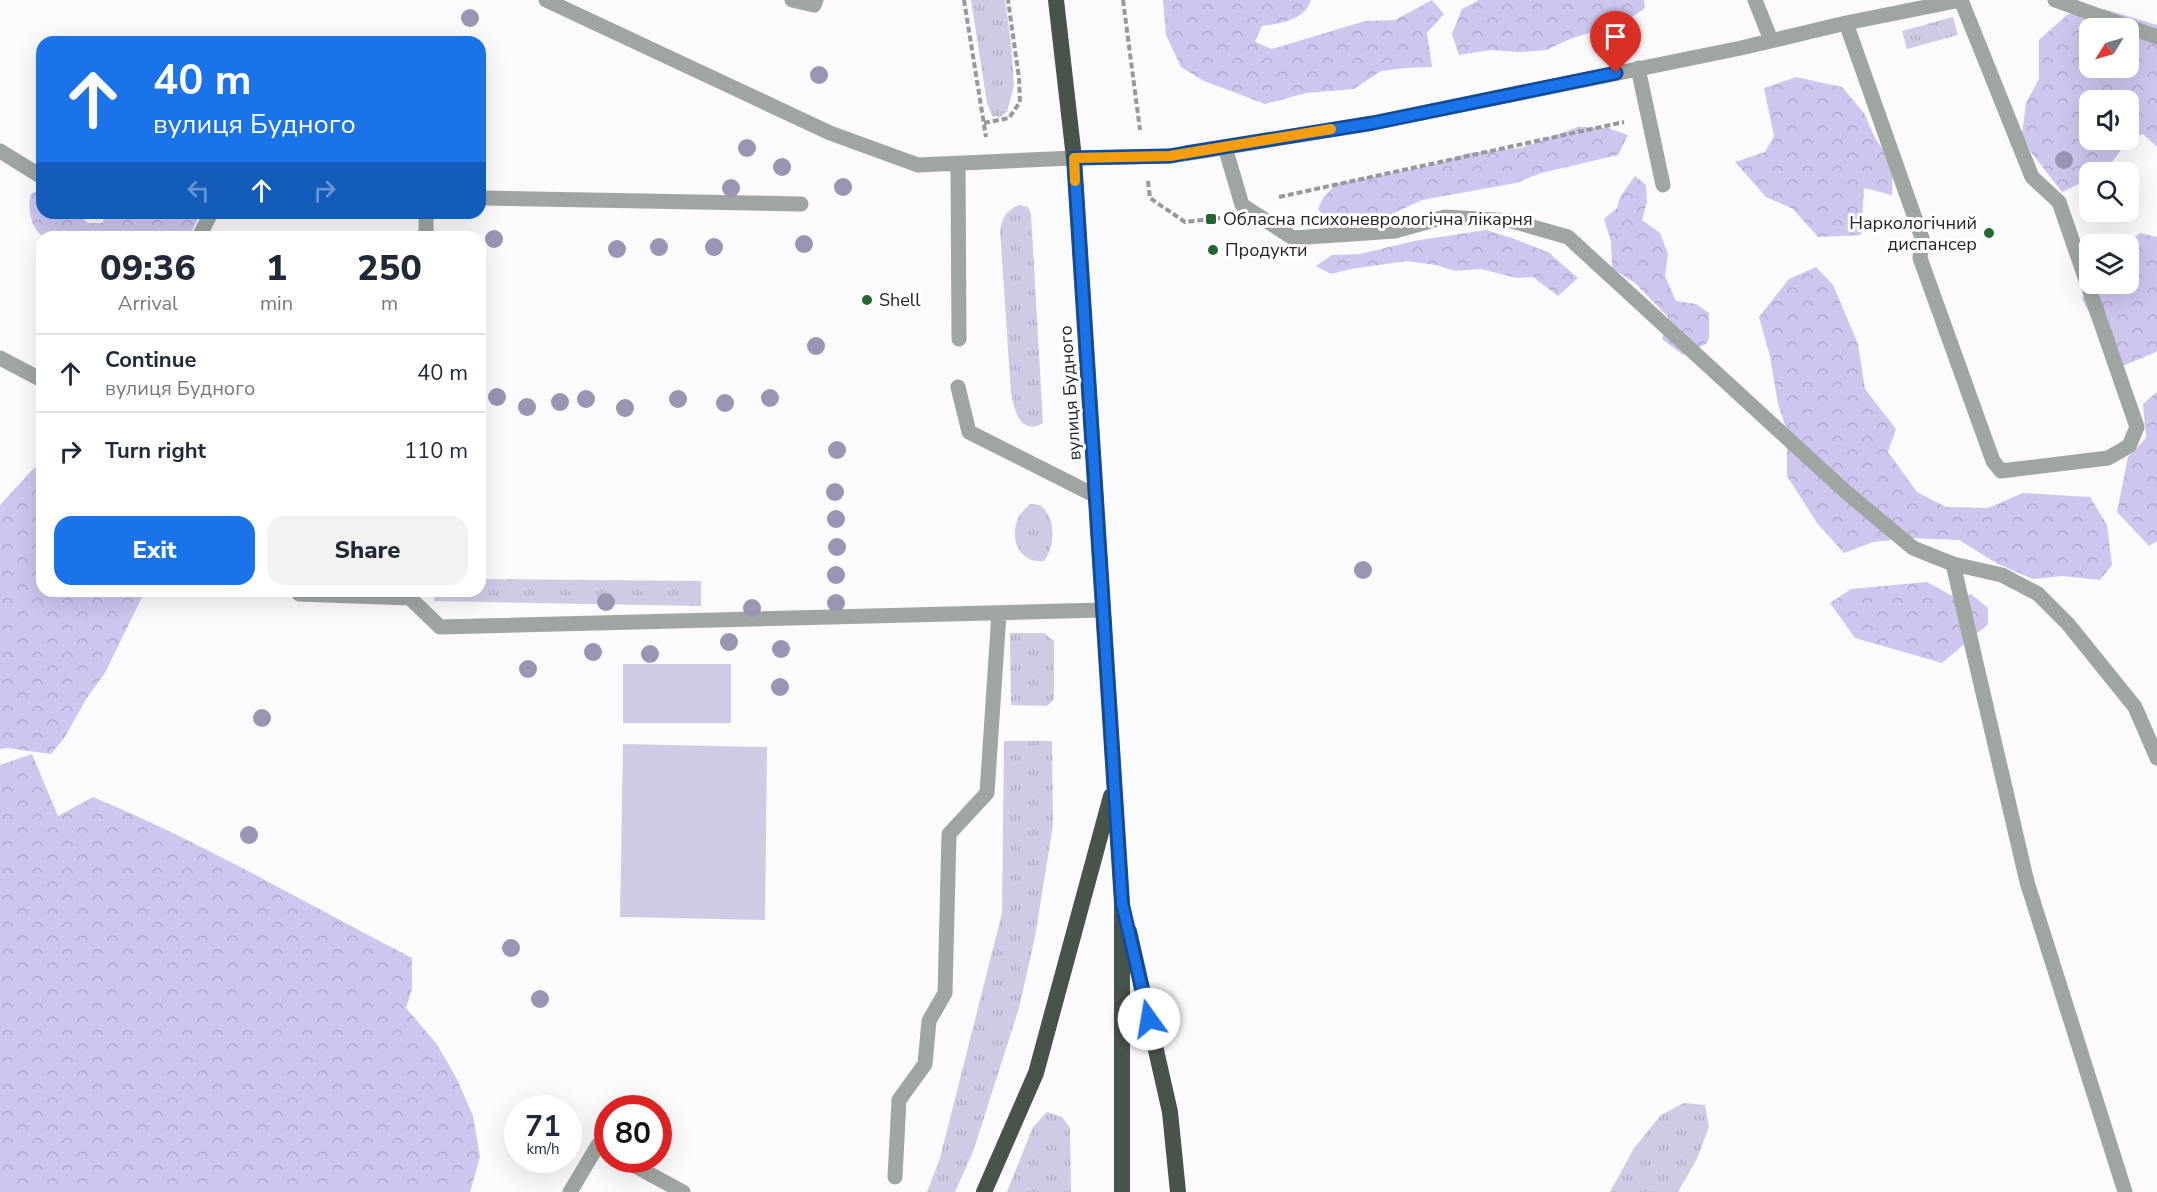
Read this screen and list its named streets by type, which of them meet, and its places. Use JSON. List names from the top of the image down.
{
  "streets": {
    "highway": ["вулиця Будного"]
  },
  "places": {
    "transit": ["Обласна психоневрологічна лікарня"],
    "other": ["Наркологічний диспансер", "Продукти", "Shell"]
  },
  "north": "bottom left",
  "page": {
    "turn": ["40 m", "вулиця Будного"],
    "eta": [
      "09:36",
      "Arrival",
      "1",
      "min",
      "250",
      "m"
    ],
    "list": [
      {
        "name": "Continue",
        "note": "вулиця Будного",
        "value": "40 m"
      },
      {
        "name": "Turn right",
        "value": "110 m"
      }
    ],
    "buttons": ["Exit", "Share"],
    "speed": "71 km/h",
    "limit": "80"
  }
}
